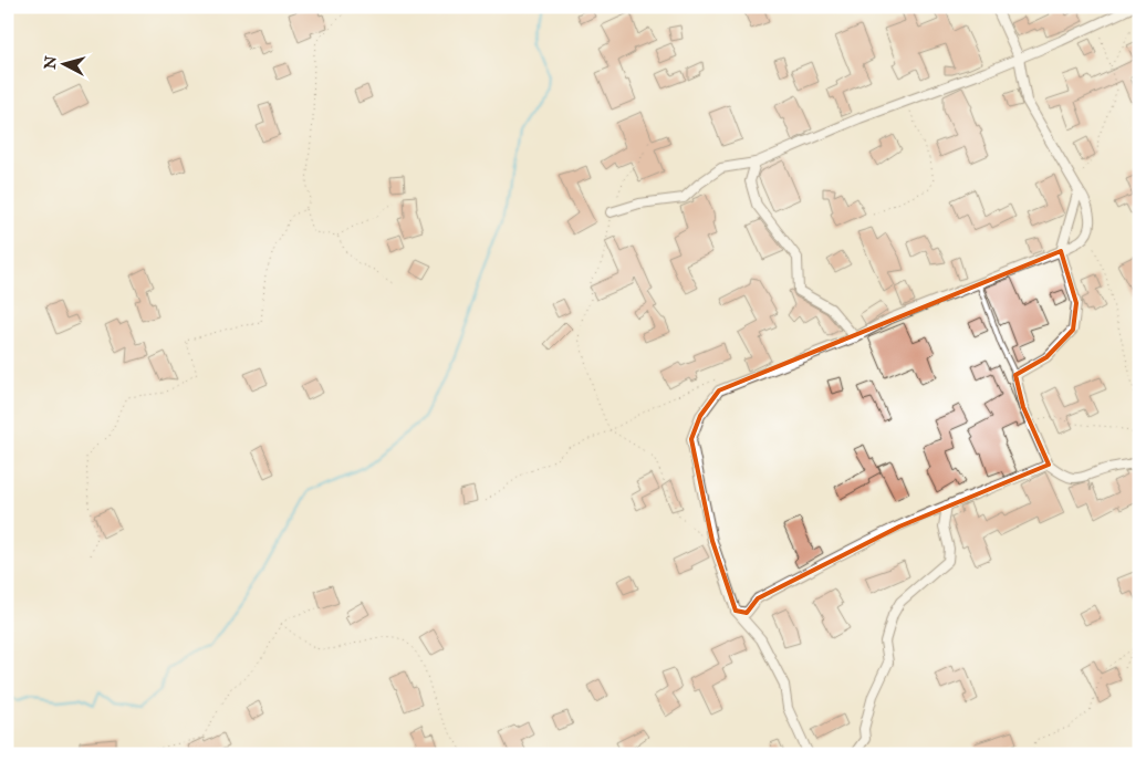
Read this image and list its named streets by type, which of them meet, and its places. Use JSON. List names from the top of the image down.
{
  "north": "left"
}
